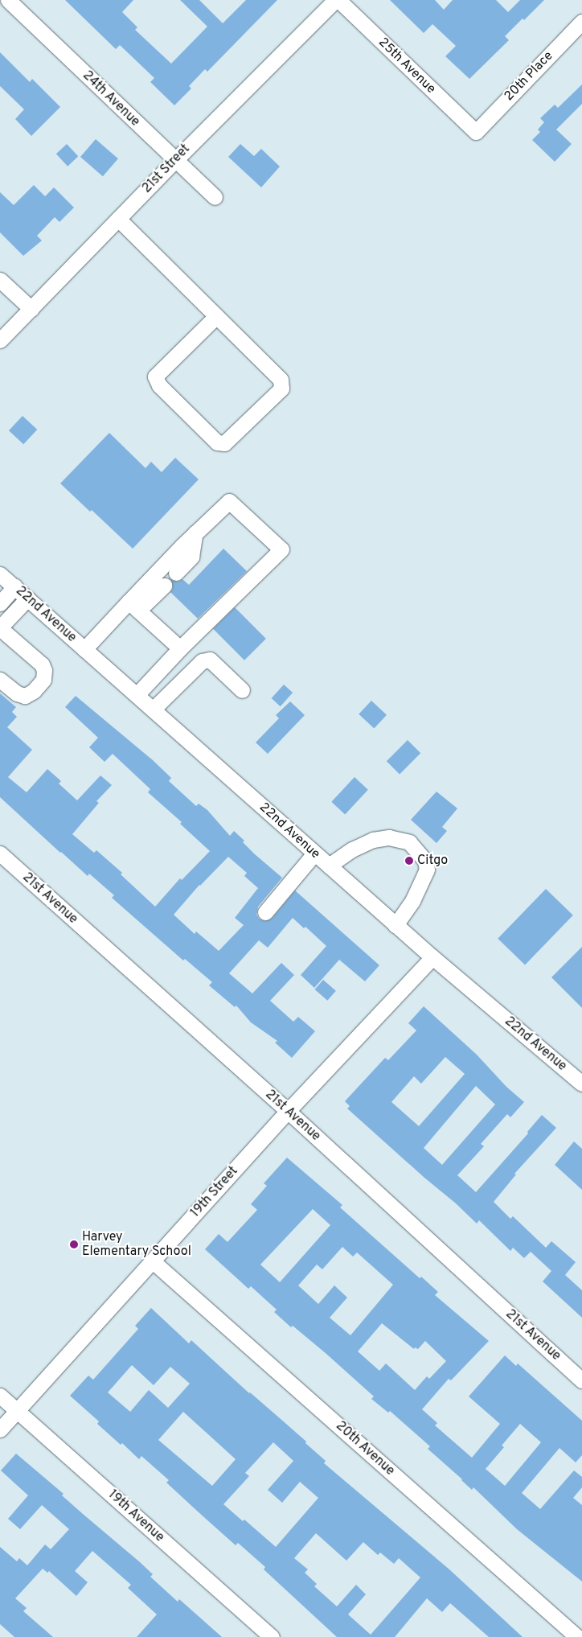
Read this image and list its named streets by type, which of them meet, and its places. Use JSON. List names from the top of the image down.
{
  "streets": {
    "street": [
      "25th Avenue",
      "20th Place",
      "24th Avenue",
      "21st Street",
      "22nd Avenue",
      "21st Avenue",
      "19th Street",
      "20th Avenue",
      "19th Avenue"
    ]
  },
  "crossings": [
    ["25th Avenue", "20th Place"],
    ["25th Avenue", "21st Street"],
    ["24th Avenue", "21st Street"],
    ["22nd Avenue", "19th Street"],
    ["21st Avenue", "19th Street"],
    ["19th Street", "20th Avenue"],
    ["19th Street", "19th Avenue"]
  ],
  "places": ["Citgo", "Harvey Elementary School"]
}
